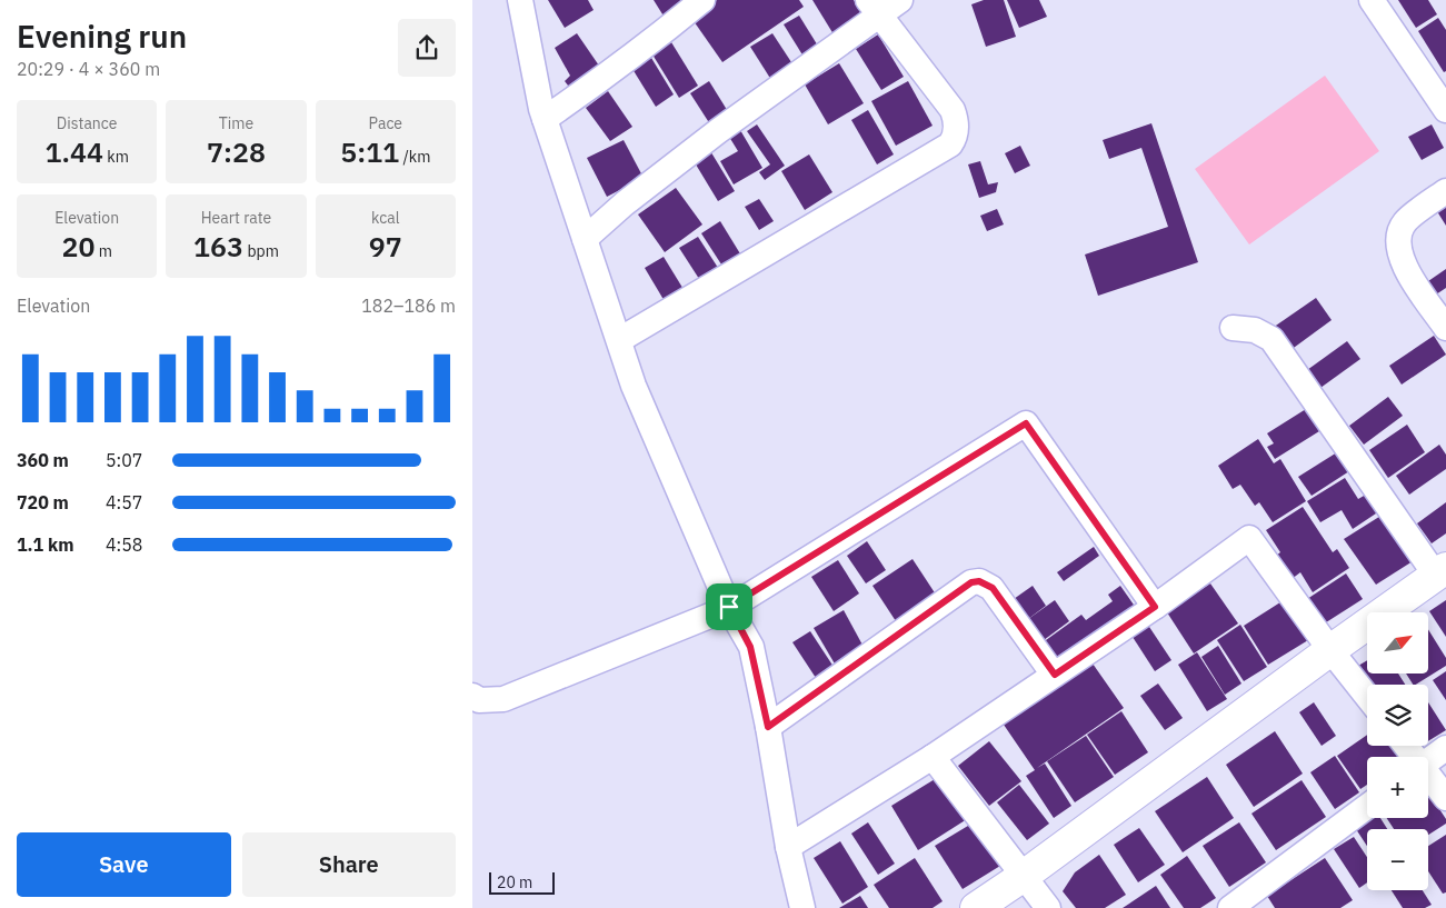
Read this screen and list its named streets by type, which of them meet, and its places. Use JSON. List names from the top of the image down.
{
  "scale_bar": "20 m",
  "north": "top right",
  "page": {
    "heading": ["Evening run", "20:29 · 4 × 360 m"],
    "stats": [
      ["Distance", "1.44 km"],
      ["Time", "7:28"],
      ["Pace", "5:11 /km"],
      ["Elevation", "20 m"],
      ["Heart rate", "163 bpm"],
      ["kcal", "97"]
    ],
    "chart": ["Elevation", "182–186 m"],
    "list": [
      {
        "name": "360 m",
        "note": "5:07"
      },
      {
        "name": "720 m",
        "note": "4:57"
      },
      {
        "name": "1.1 km",
        "note": "4:58"
      }
    ],
    "map_buttons": ["+", "−"],
    "buttons": ["Save", "Share"],
    "scale": "20 m"
  }
}
